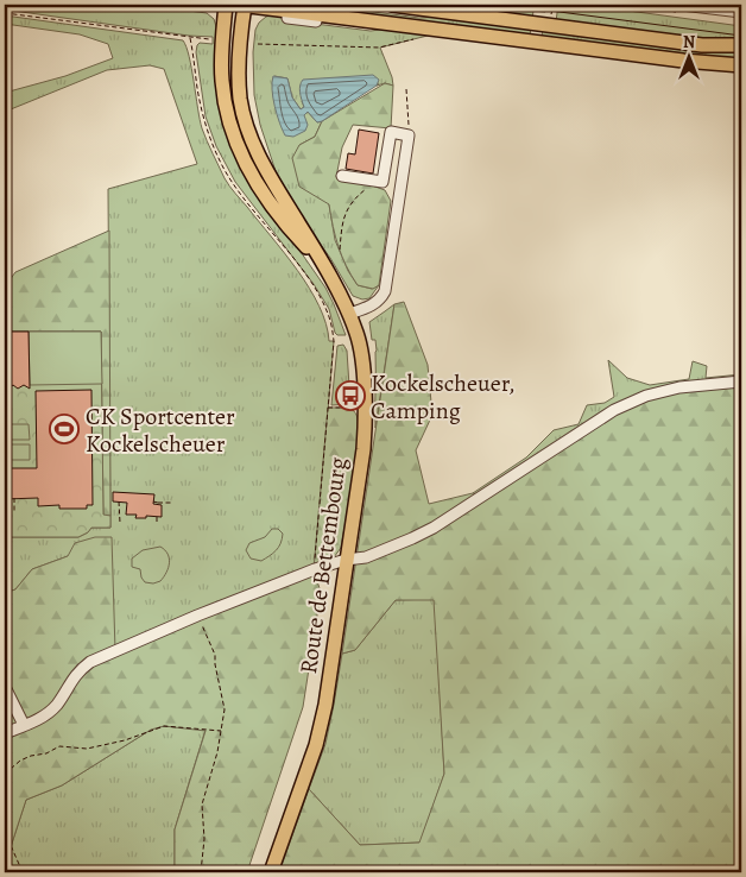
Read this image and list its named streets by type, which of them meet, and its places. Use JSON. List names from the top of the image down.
{
  "streets": {
    "main road": ["Route de Bettembourg"]
  },
  "places": {
    "bus stop": ["Kockelscheuer, Camping"],
    "sports": ["CK Sportcenter Kockelscheuer"]
  },
  "north": "top"
}
